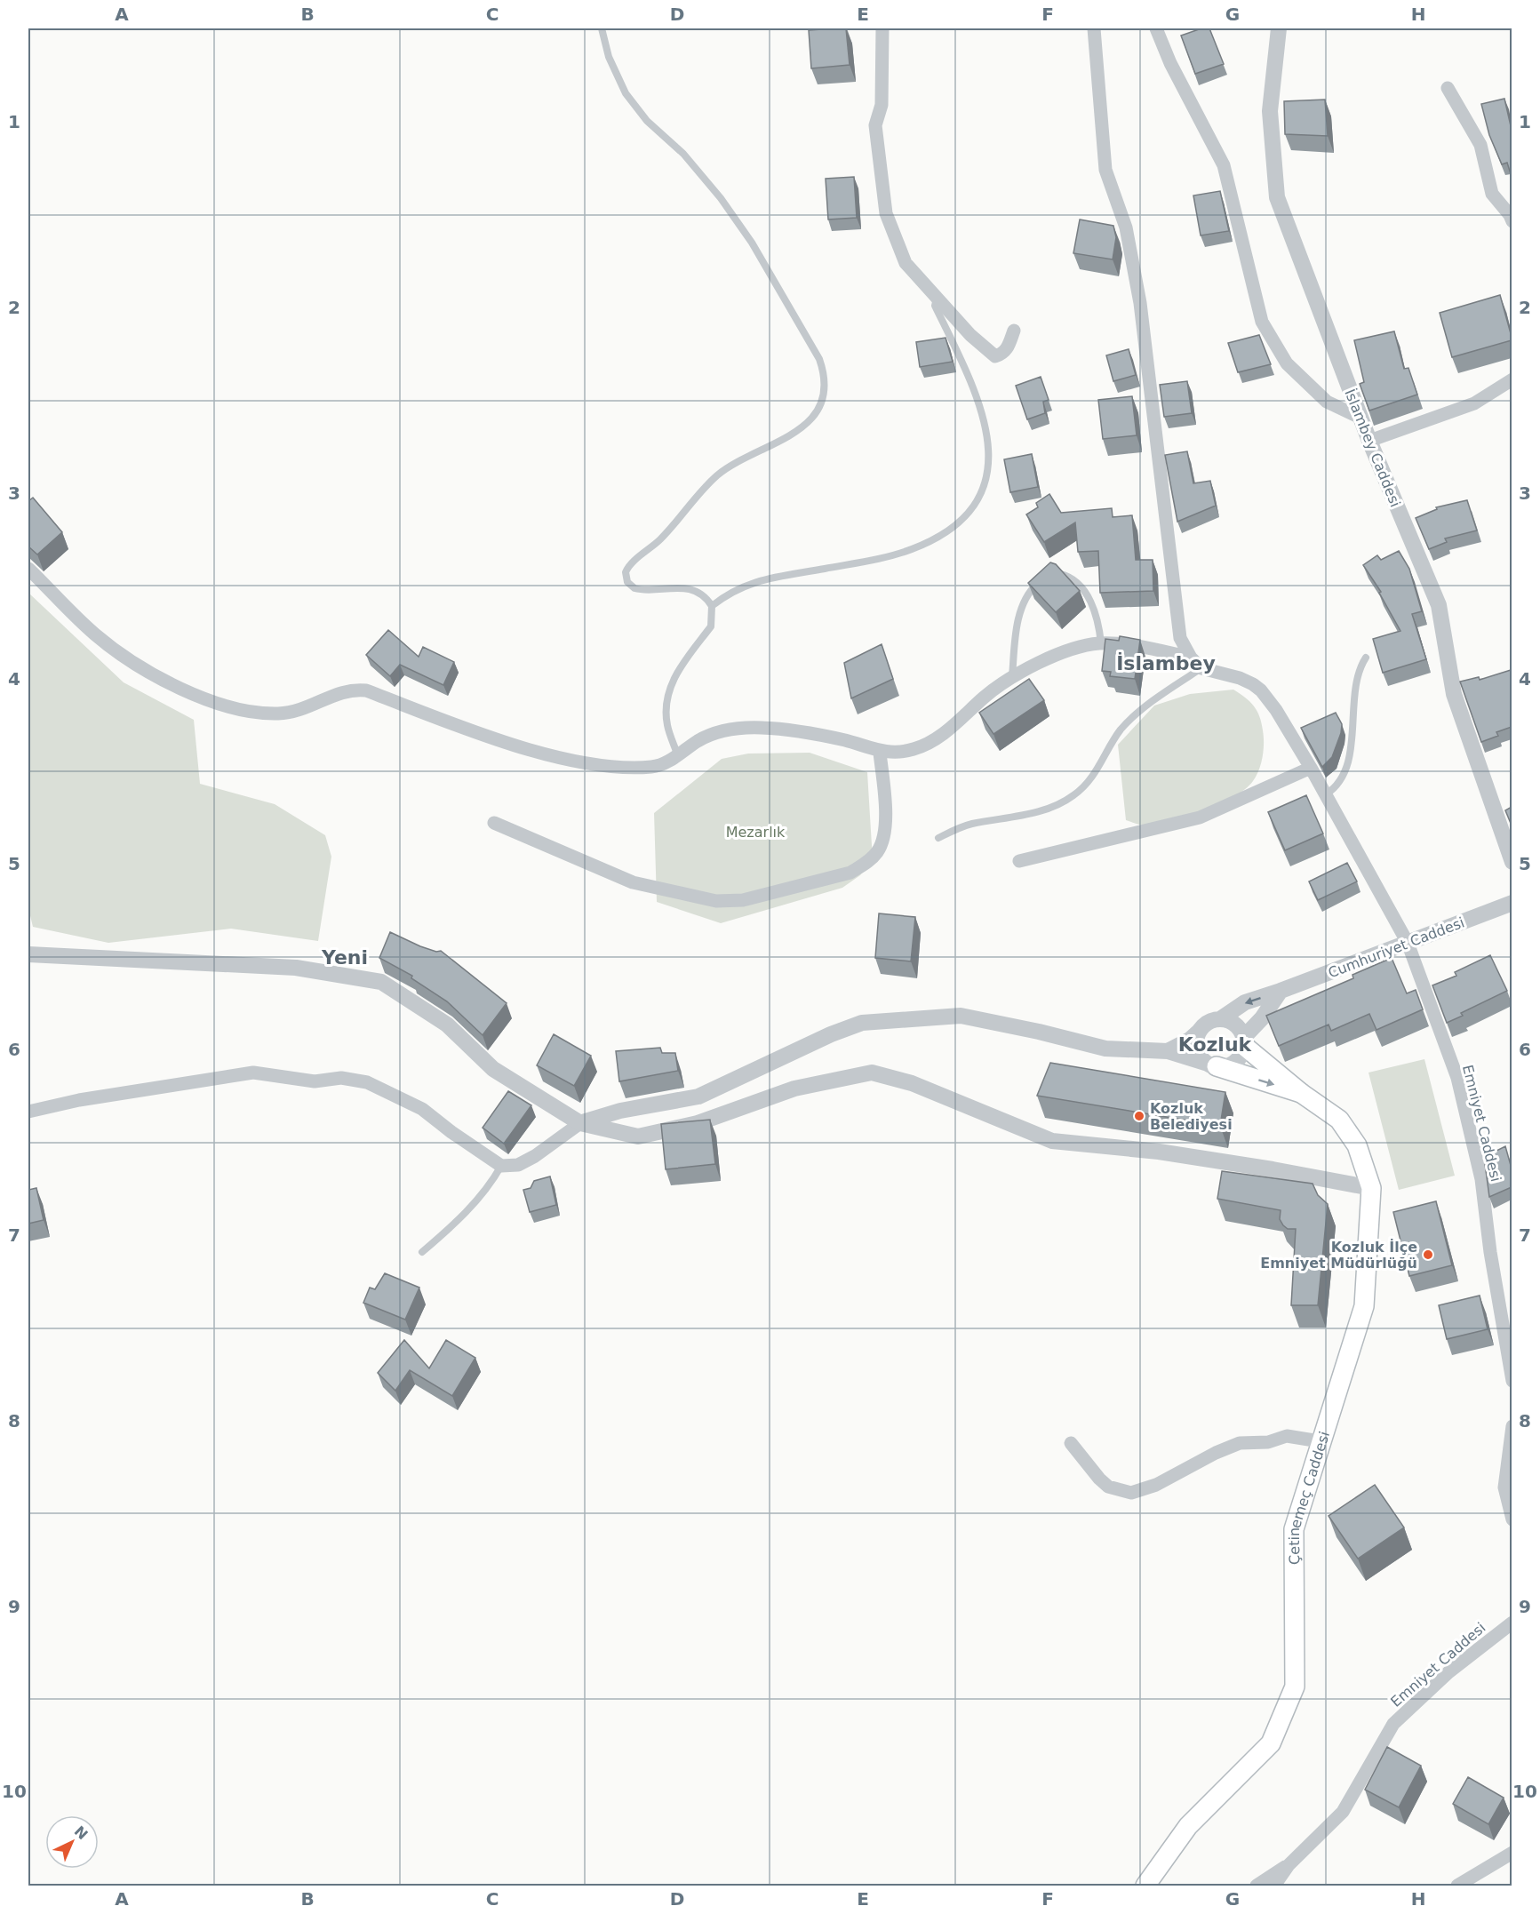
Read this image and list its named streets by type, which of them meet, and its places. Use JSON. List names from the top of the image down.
{
  "streets": {
    "main road": ["Çetinemeç Caddesi"],
    "street": ["İslambey Caddesi", "Cumhuriyet Caddesi", "Emniyet Caddesi"]
  },
  "crossings": [
    ["Cumhuriyet Caddesi", "Emniyet Caddesi"],
    ["Cumhuriyet Caddesi", "Çetinemeç Caddesi"]
  ],
  "districts": ["İslambey", "Yeni", "Kozluk"],
  "parks": ["Mezarlık"],
  "places": ["Kozluk Belediyesi", "Kozluk İlçe Emniyet Müdürlüğü"],
  "north": "top right",
  "grid": {
    "columns": [
      "A",
      "B",
      "C",
      "D",
      "E",
      "F",
      "G",
      "H"
    ],
    "rows": [
      "1",
      "2",
      "3",
      "4",
      "5",
      "6",
      "7",
      "8",
      "9",
      "10"
    ]
  }
}
